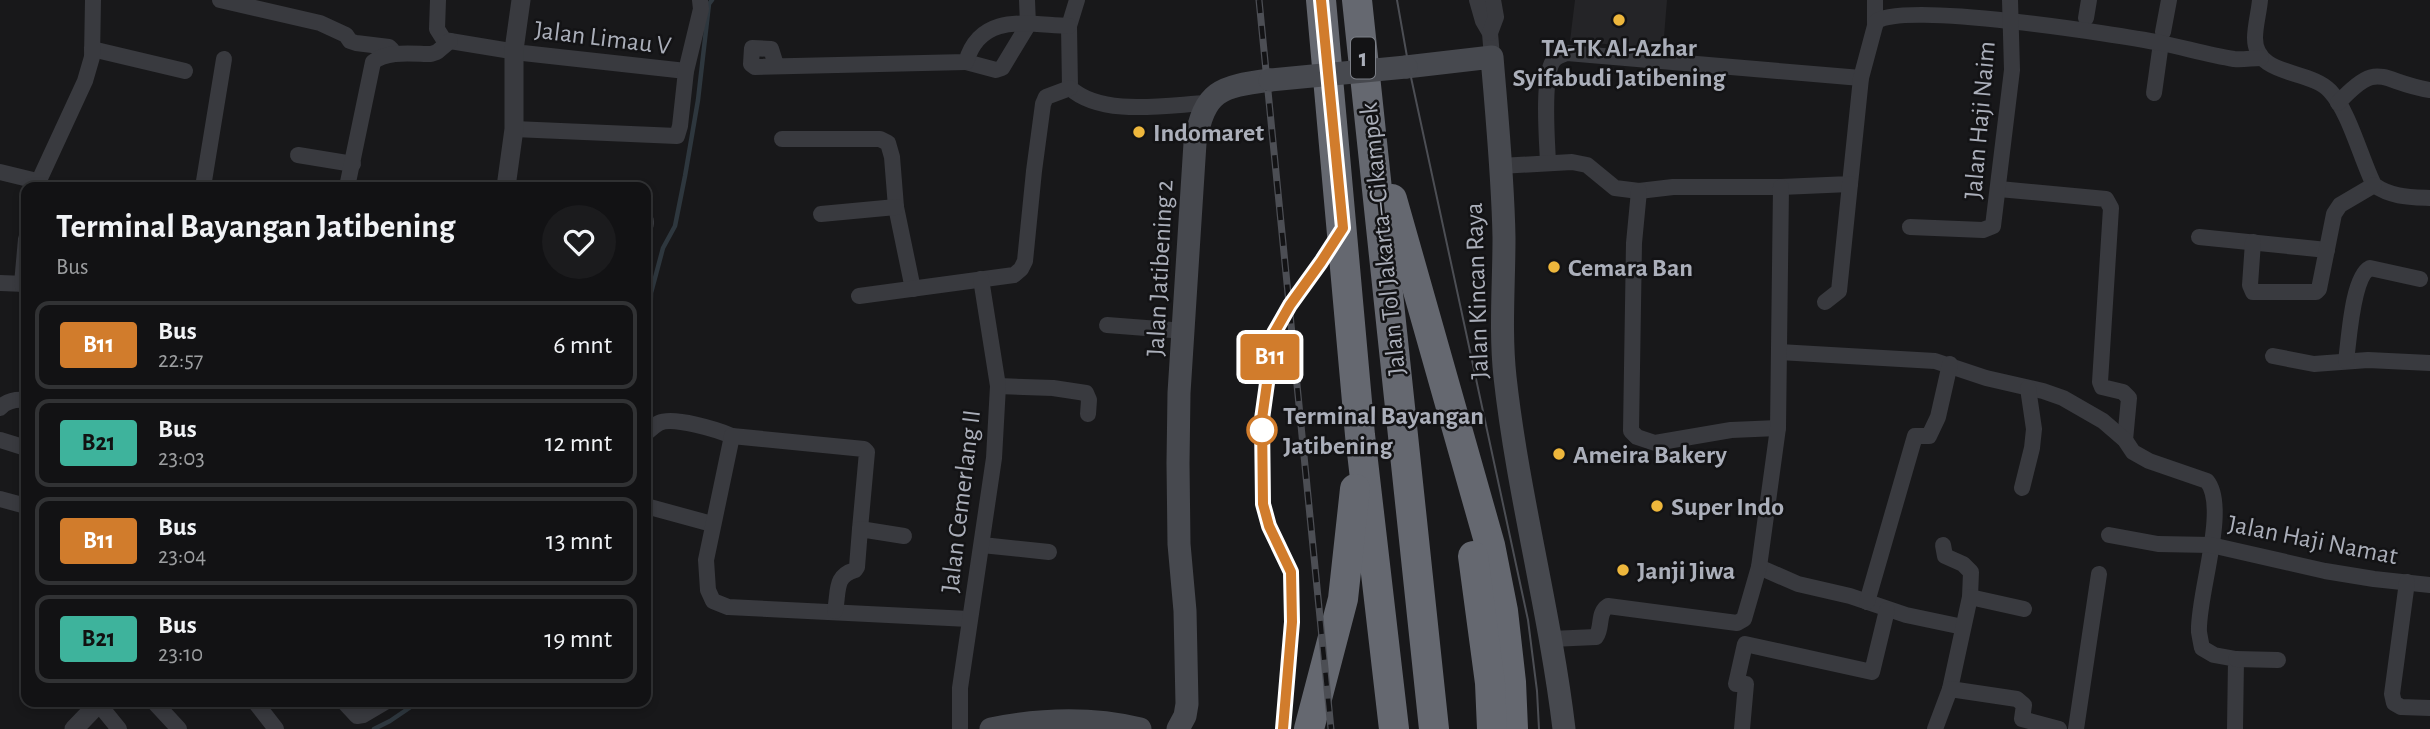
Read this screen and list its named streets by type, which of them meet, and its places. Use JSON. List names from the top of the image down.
{
  "streets": {
    "highway": ["1", "Jalan Tol Jakarta–Cikampek"],
    "main road": ["Jalan Jatibening 2", "Jalan Kincan Raya"],
    "street": [
      "Jalan Limau V",
      "Jalan Haji Naim",
      "Jalan Cemerlang II",
      "Jalan Haji Namat"
    ]
  },
  "places": [
    "TA-TK Al-Azhar Syifabudi Jatibening",
    "Indomaret",
    "Cemara Ban",
    "Terminal Bayangan Jatibening",
    "Ameira Bakery",
    "Super Indo",
    "Janji Jiwa"
  ],
  "lines": ["bus line B11"],
  "page": {
    "on_map": "B11",
    "heading": ["Terminal Bayangan Jatibening", "Bus"],
    "list": [
      {
        "mark": "B11",
        "name": "Bus",
        "note": "22:57",
        "value": "6 mnt"
      },
      {
        "mark": "B21",
        "name": "Bus",
        "note": "23:03",
        "value": "12 mnt"
      },
      {
        "mark": "B11",
        "name": "Bus",
        "note": "23:04",
        "value": "13 mnt"
      },
      {
        "mark": "B21",
        "name": "Bus",
        "note": "23:10",
        "value": "19 mnt"
      }
    ]
  }
}
